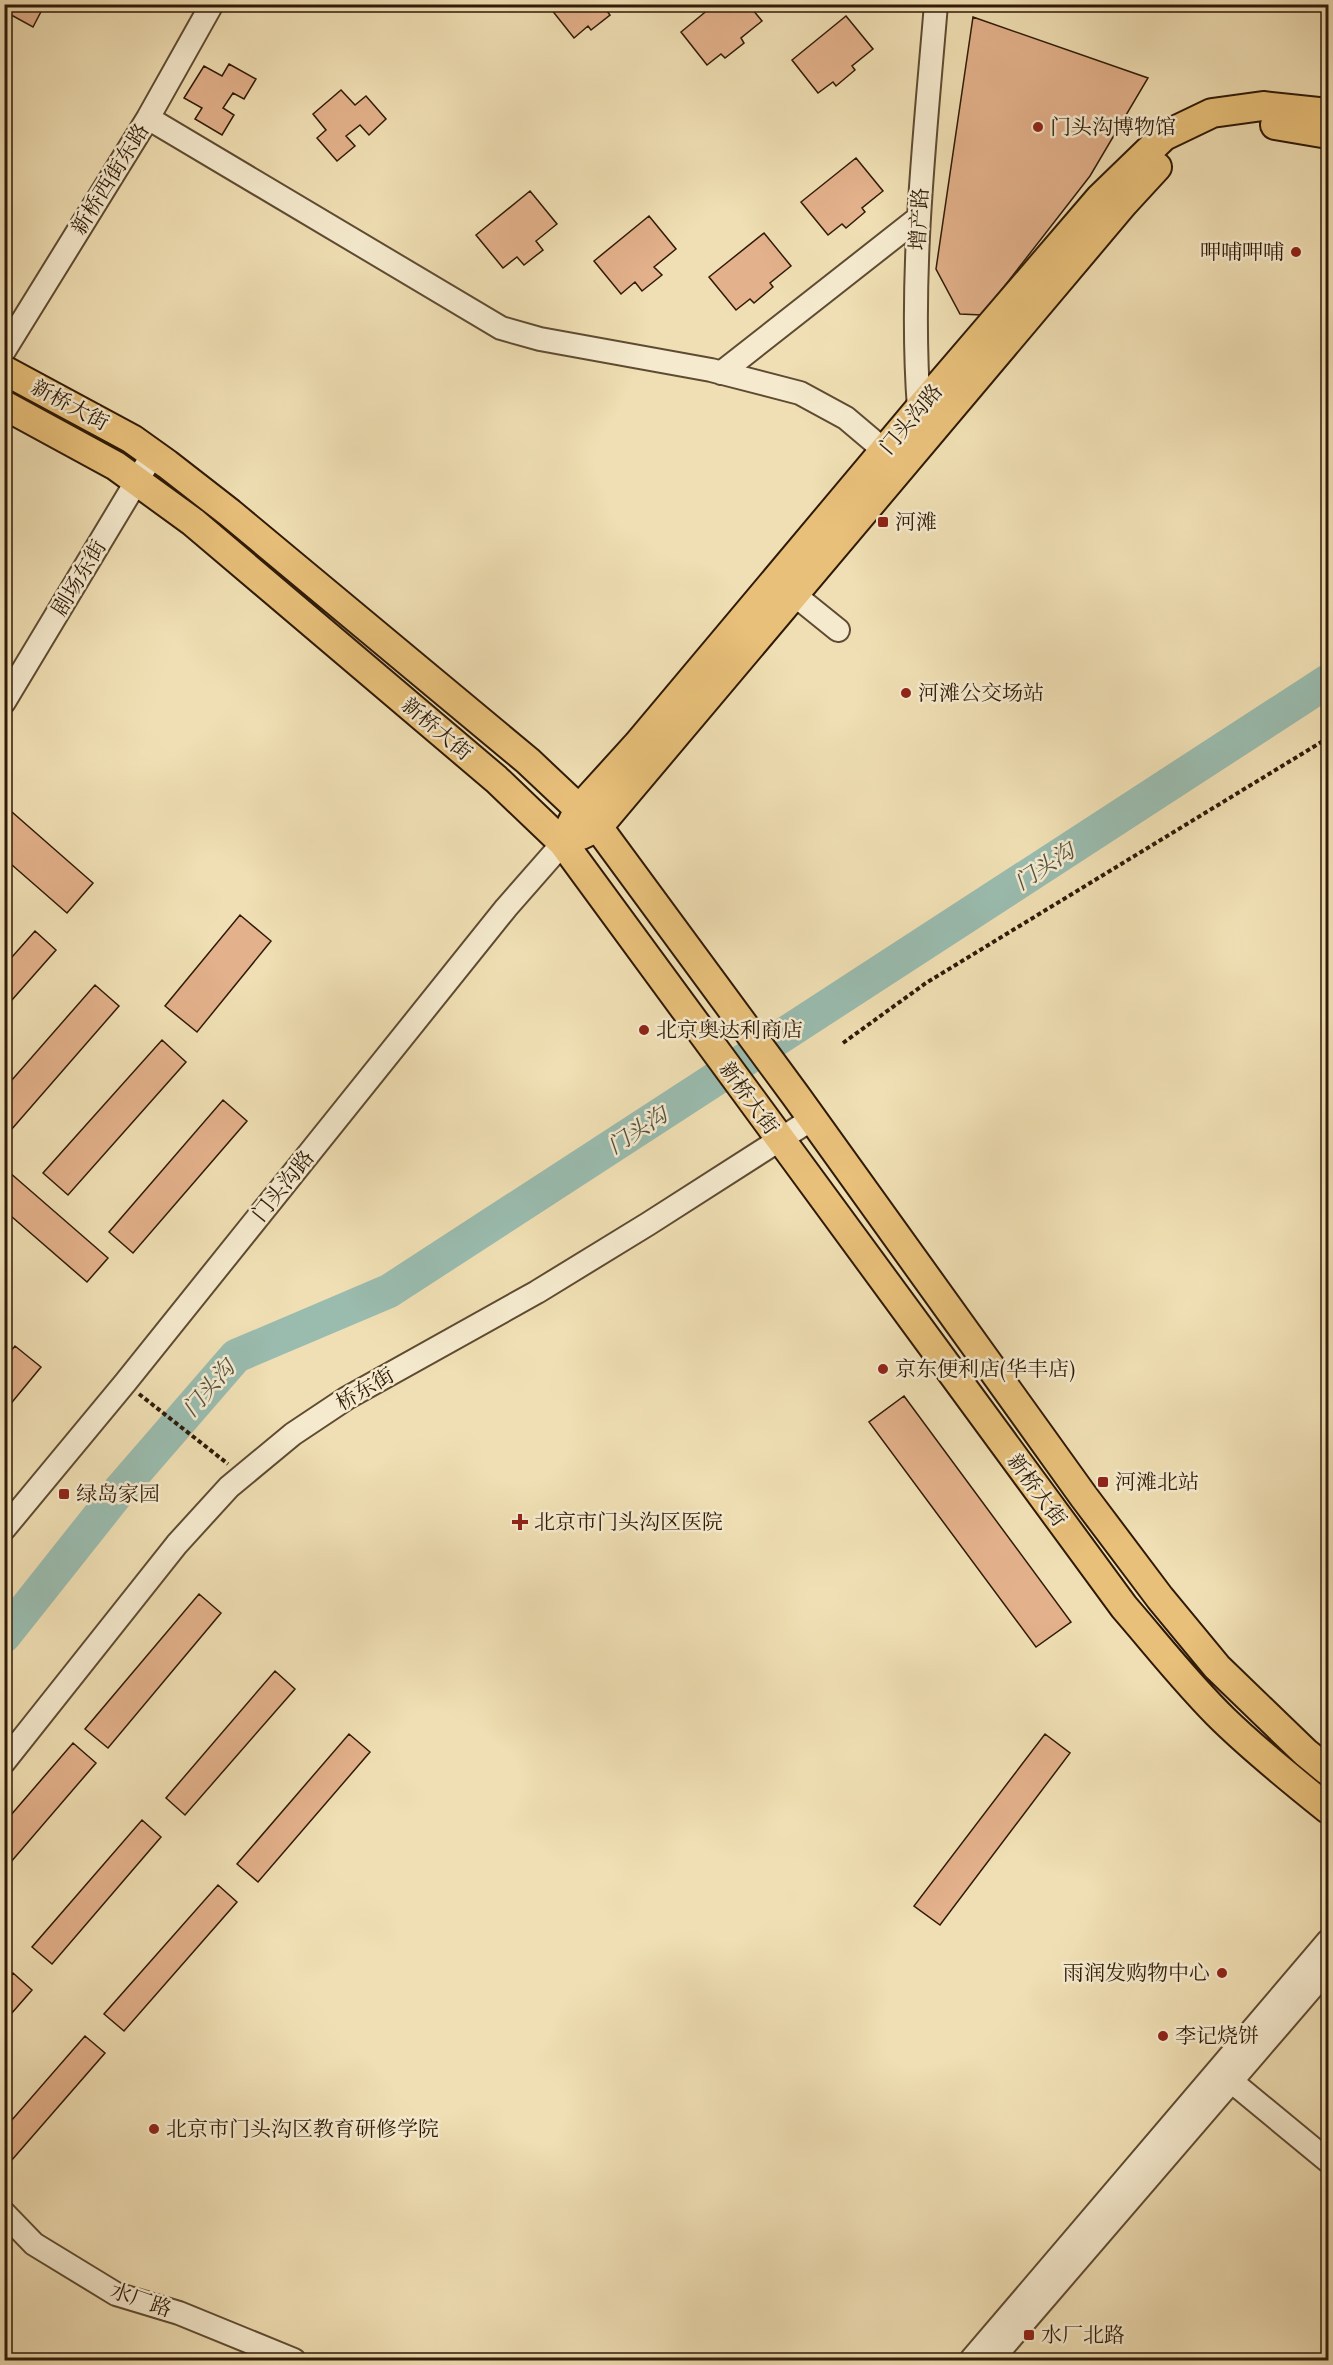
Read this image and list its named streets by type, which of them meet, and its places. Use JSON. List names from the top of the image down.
{
  "streets": {
    "main road": ["新桥大街", "门头沟路"],
    "street": [
      "新桥西街东路",
      "增产路",
      "剧场东街",
      "桥东街",
      "水厂路"
    ]
  },
  "crossings": [
    ["增产路", "门头沟路"],
    ["新桥大街", "门头沟路"],
    ["新桥大街", "剧场东街"],
    ["新桥大街", "桥东街"]
  ],
  "water": ["门头沟"],
  "places": {
    "other": [
      "门头沟博物馆",
      "呷哺呷哺",
      "河滩公交场站",
      "北京奥达利商店",
      "京东便利店(华丰店)",
      "雨润发购物中心",
      "李记烧饼",
      "北京市门头沟区教育研修学院"
    ],
    "transit": [
      "河滩",
      "河滩北站",
      "绿岛家园",
      "水厂北路"
    ],
    "health": ["北京市门头沟区医院"]
  }
}
